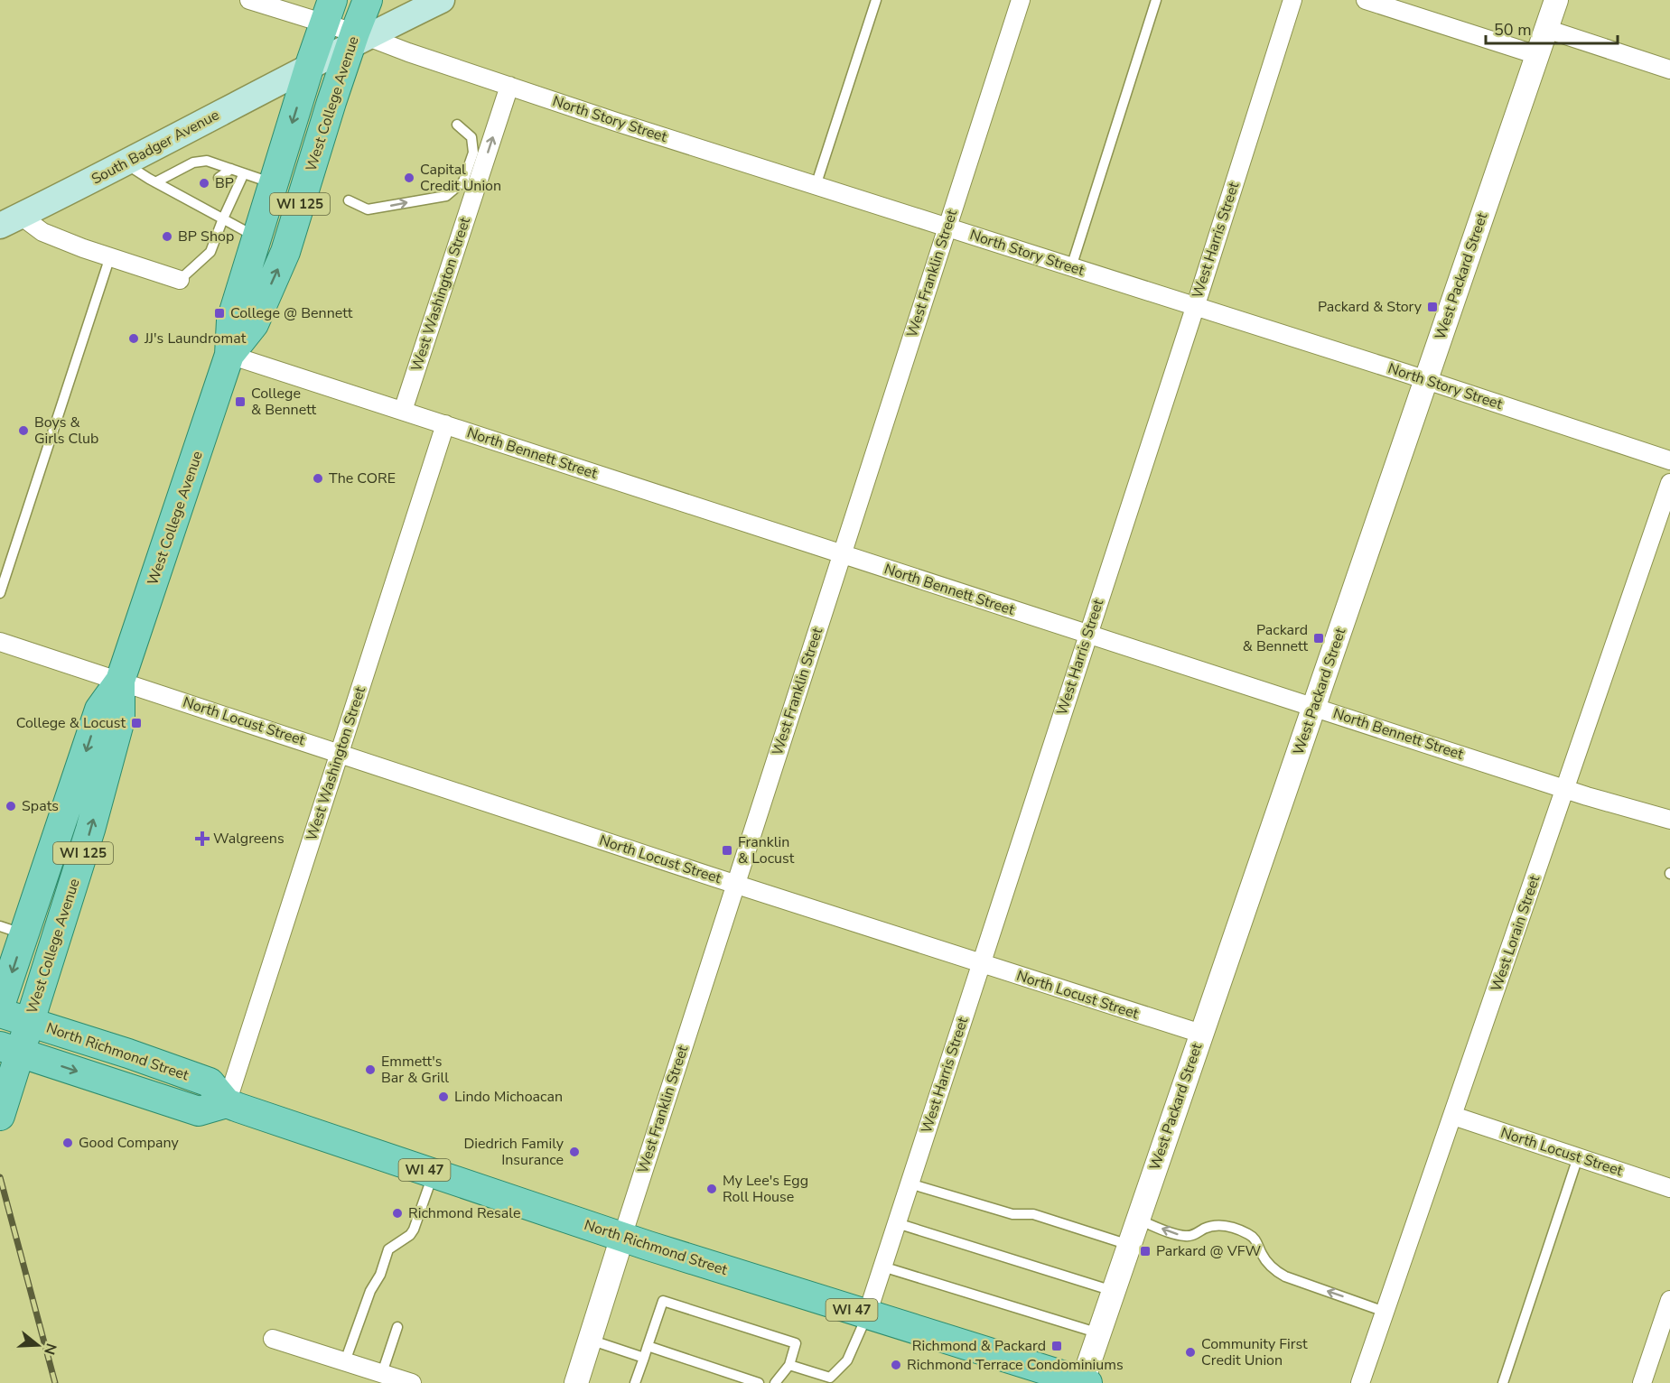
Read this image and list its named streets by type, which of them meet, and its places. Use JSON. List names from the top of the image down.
{
  "streets": {
    "main road": [
      "West College Avenue",
      "South Badger Avenue",
      "WI 125",
      "North Richmond Street",
      "WI 47"
    ],
    "street": [
      "North Story Street",
      "West Harris Street",
      "West Franklin Street",
      "West Packard Street",
      "West Washington Street",
      "North Bennett Street",
      "North Locust Street",
      "West Lorain Street"
    ]
  },
  "crossings": [
    ["West College Avenue", "North Story Street"],
    ["West College Avenue", "South Badger Avenue"],
    ["West College Avenue", "North Bennett Street"],
    ["West College Avenue", "North Locust Street"],
    ["West College Avenue", "North Richmond Street"],
    ["North Story Street", "South Badger Avenue"],
    ["North Story Street", "West Harris Street"],
    ["North Story Street", "West Franklin Street"],
    ["North Story Street", "West Packard Street"],
    ["North Story Street", "West Washington Street"],
    ["West Harris Street", "North Bennett Street"],
    ["West Harris Street", "North Locust Street"],
    ["West Harris Street", "North Richmond Street"],
    ["West Franklin Street", "North Bennett Street"],
    ["West Franklin Street", "North Locust Street"],
    ["West Franklin Street", "North Richmond Street"],
    ["West Packard Street", "North Bennett Street"],
    ["West Packard Street", "North Locust Street"],
    ["West Packard Street", "North Richmond Street"],
    ["West Washington Street", "North Bennett Street"],
    ["West Washington Street", "North Locust Street"],
    ["West Washington Street", "North Richmond Street"],
    ["North Bennett Street", "West Lorain Street"],
    ["North Locust Street", "West Lorain Street"]
  ],
  "places": {
    "other": [
      "Capital Credit Union",
      "BP",
      "BP Shop",
      "JJ's Laundromat",
      "Boys & Girls Club",
      "The CORE",
      "Spats",
      "Emmett's Bar & Grill",
      "Lindo Michoacan",
      "Good Company",
      "Diedrich Family Insurance",
      "My Lee's Egg Roll House",
      "Richmond Resale",
      "Community First Credit Union",
      "Richmond Terrace Condominiums"
    ],
    "transit": [
      "Packard & Story",
      "College @ Bennett",
      "College & Bennett",
      "Packard & Bennett",
      "College & Locust",
      "Franklin & Locust",
      "Parkard @ VFW",
      "Richmond & Packard"
    ],
    "health": ["Walgreens"]
  },
  "scale_bar": "50 m",
  "north": "right"
}
